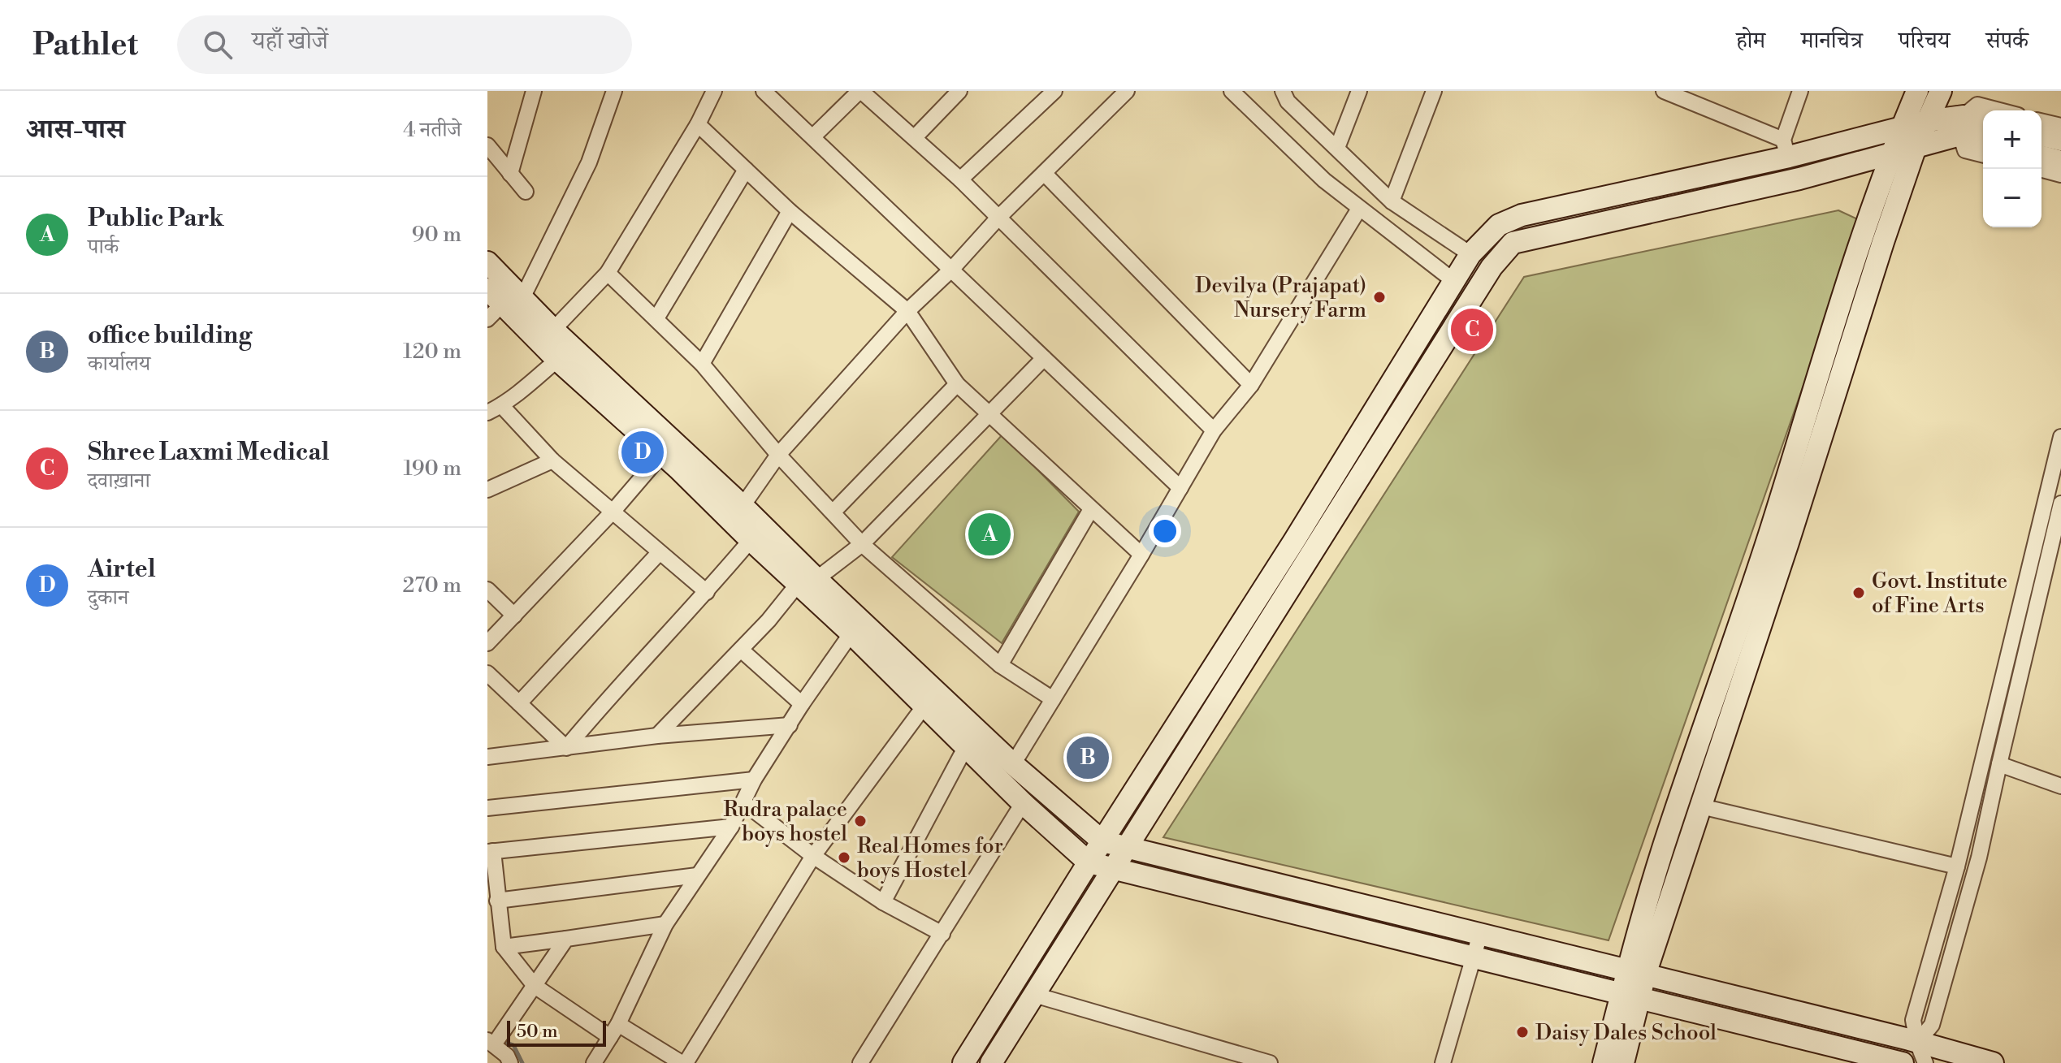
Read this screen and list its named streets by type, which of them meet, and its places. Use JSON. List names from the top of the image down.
{
  "places": [
    "Devilya (Prajapat) Nursery Farm",
    "Govt. Institute of Fine Arts",
    "Rudra palace boys hostel",
    "Real Homes for boys Hostel",
    "Daisy Dales School"
  ],
  "scale_bar": "50 m",
  "page": {
    "header": "Pathlet",
    "search": "यहाँ खोजें",
    "nav": [
      "होम",
      "मानचित्र",
      "परिचय",
      "संपर्क"
    ],
    "heading": ["आस-पास", "4 नतीजे"],
    "map_buttons": ["+", "−"],
    "list": [
      {
        "mark": "A",
        "name": "Public Park",
        "note": "पार्क",
        "value": "90 m"
      },
      {
        "mark": "B",
        "name": "office building",
        "note": "कार्यालय",
        "value": "120 m"
      },
      {
        "mark": "C",
        "name": "Shree Laxmi Medical",
        "note": "दवाख़ाना",
        "value": "190 m"
      },
      {
        "mark": "D",
        "name": "Airtel",
        "note": "दुकान",
        "value": "270 m"
      }
    ],
    "pins": [
      "C",
      "D",
      "A",
      "B"
    ],
    "scale": "50 m"
  }
}
